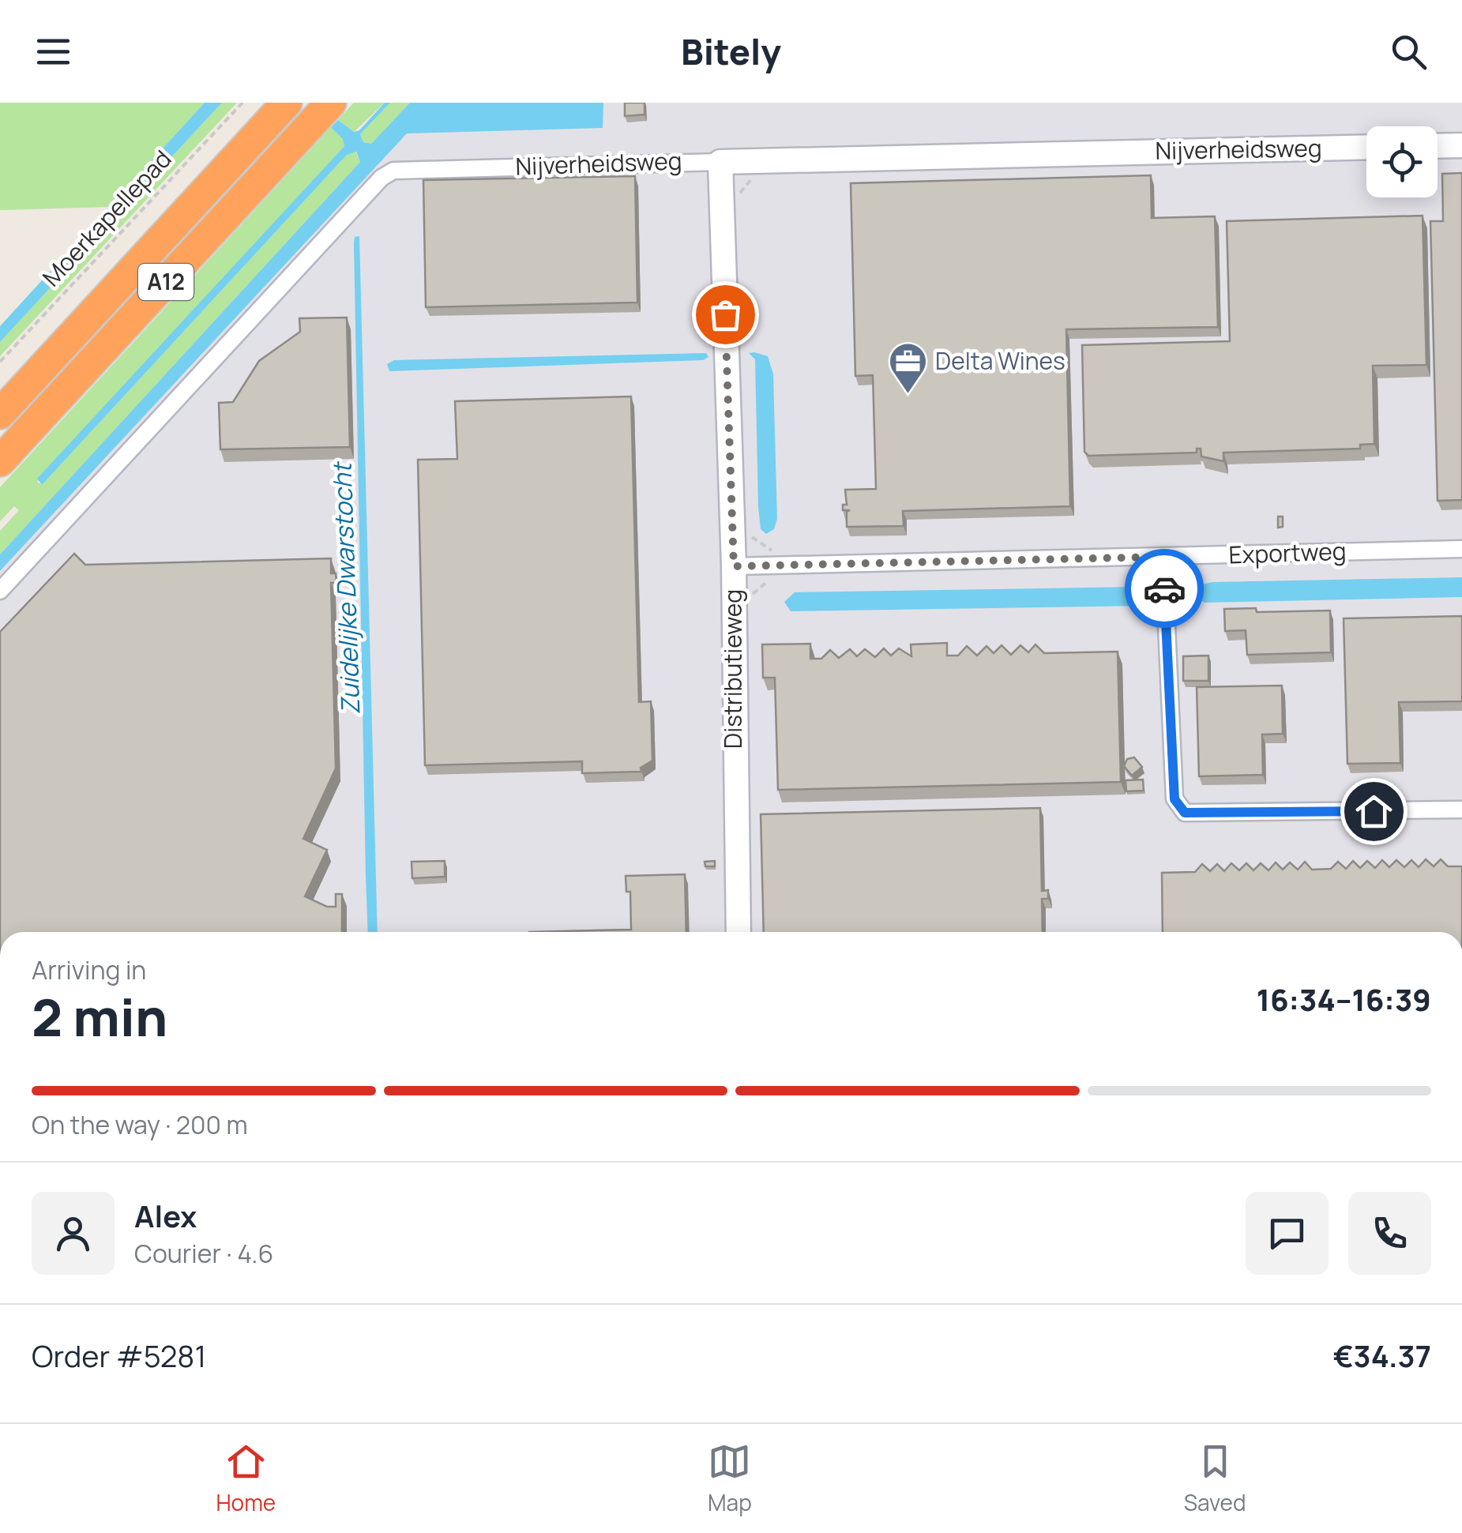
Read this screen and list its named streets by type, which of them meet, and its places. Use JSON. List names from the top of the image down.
{
  "streets": {
    "highway": ["A12"],
    "street": ["Nijverheidsweg", "Exportweg", "Distributieweg"],
    "path": ["Moerkapellepad"]
  },
  "crossings": [
    ["Nijverheidsweg", "Distributieweg"],
    ["Exportweg", "Distributieweg"]
  ],
  "water": ["Zuidelijke Dwarstocht"],
  "places": {
    "office": ["Delta Wines"]
  },
  "page": {
    "header": "Bitely",
    "heading": ["2 min", "Arriving in", "16:34–16:39"],
    "panel": [
      "Alex",
      "Courier · 4.6",
      "Order #5281",
      "€34.37"
    ],
    "bar": "On the way · 200 m",
    "tabs": ["Home", "Map", "Saved"]
  }
}
